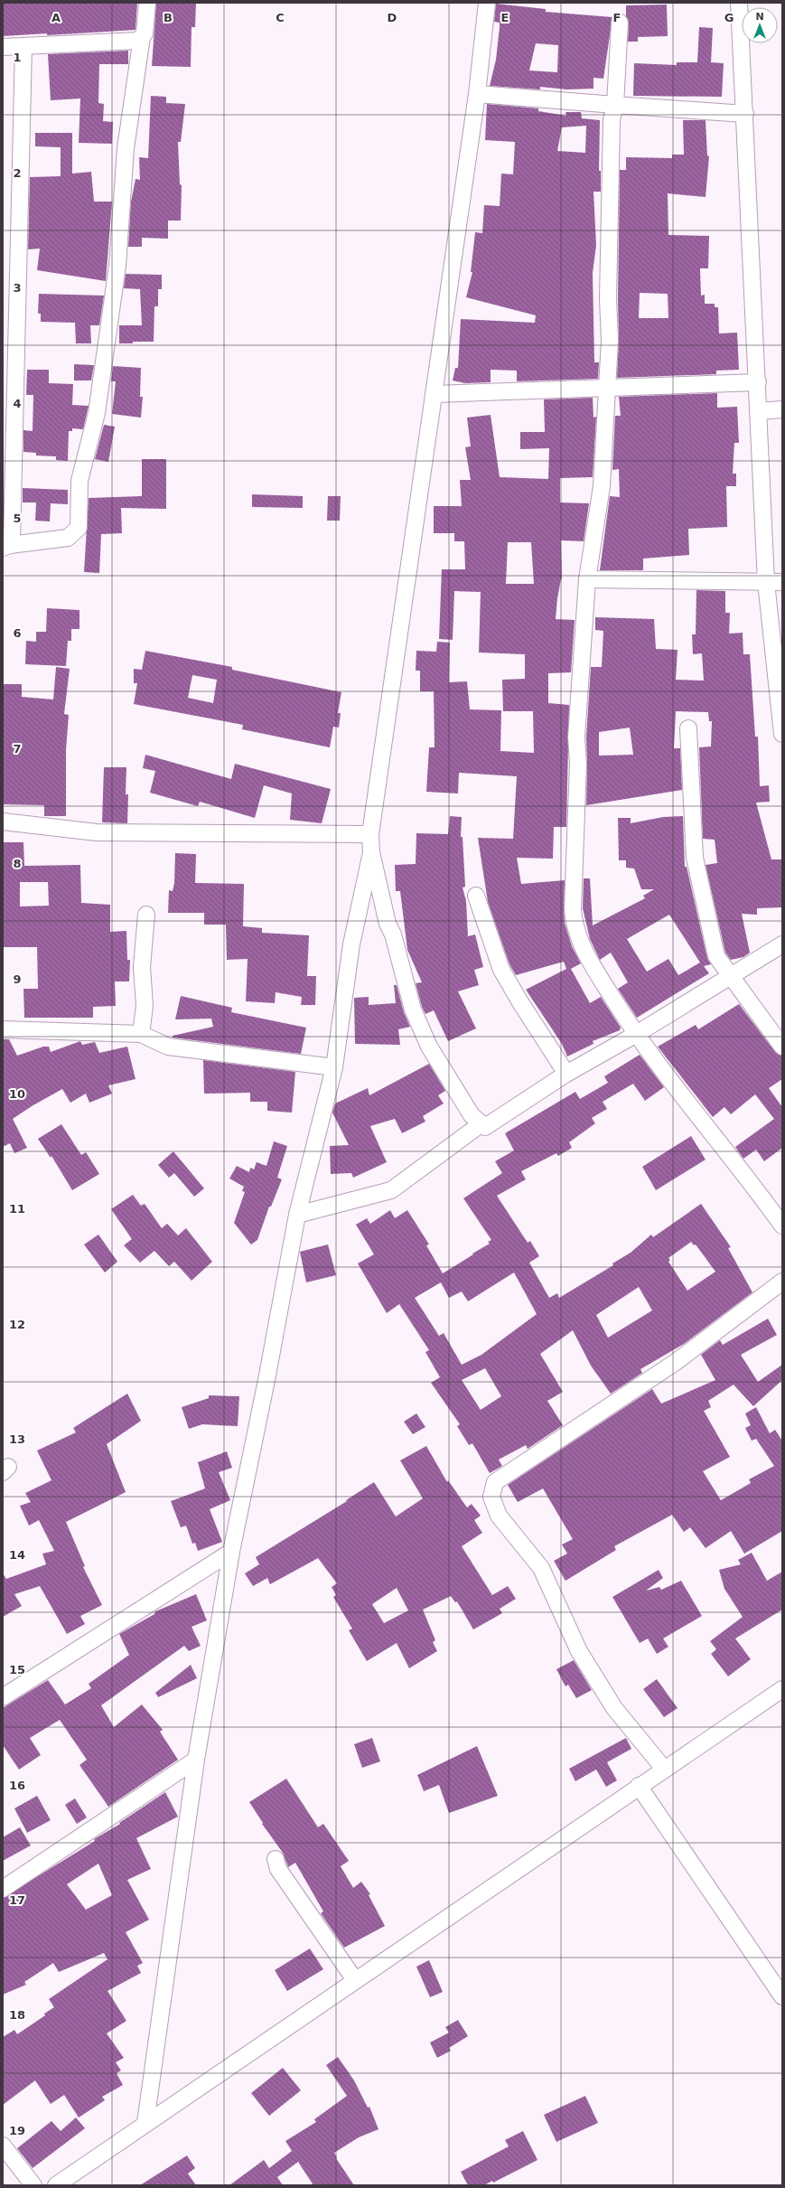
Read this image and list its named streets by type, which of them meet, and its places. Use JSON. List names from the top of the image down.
{
  "north": "top",
  "grid": {
    "columns": [
      "A",
      "B",
      "C",
      "D",
      "E",
      "F",
      "G"
    ],
    "rows": [
      "1",
      "2",
      "3",
      "4",
      "5",
      "6",
      "7",
      "8",
      "9",
      "10",
      "11",
      "12",
      "13",
      "14",
      "15",
      "16",
      "17",
      "18",
      "19"
    ]
  }
}
